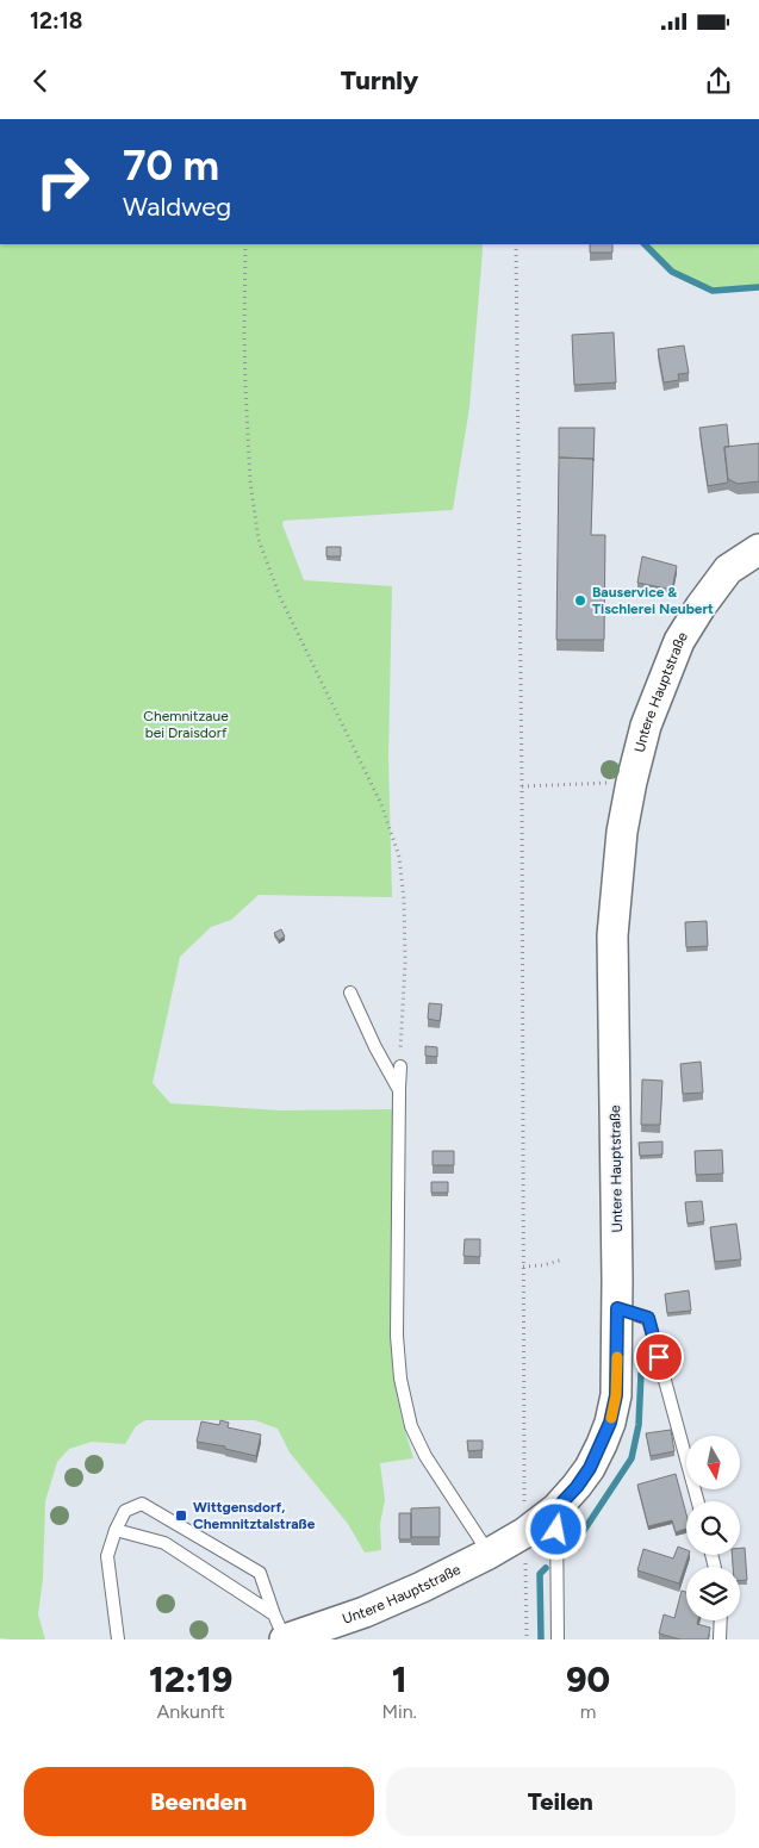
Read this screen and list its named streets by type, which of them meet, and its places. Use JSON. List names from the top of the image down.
{
  "streets": {
    "street": ["Untere Hauptstraße"]
  },
  "parks": ["Chemnitzaue bei Draisdorf"],
  "places": {
    "other": ["Bauservice & Tischlerei Neubert"],
    "transit": ["Wittgensdorf, Chemnitztalstraße"]
  },
  "north": "bottom",
  "page": {
    "status": "12:18",
    "header": "Turnly",
    "turn": ["70 m", "Waldweg"],
    "eta": [
      "12:19",
      "Ankunft",
      "1",
      "Min.",
      "90",
      "m"
    ],
    "buttons": ["Beenden", "Teilen"]
  }
}
